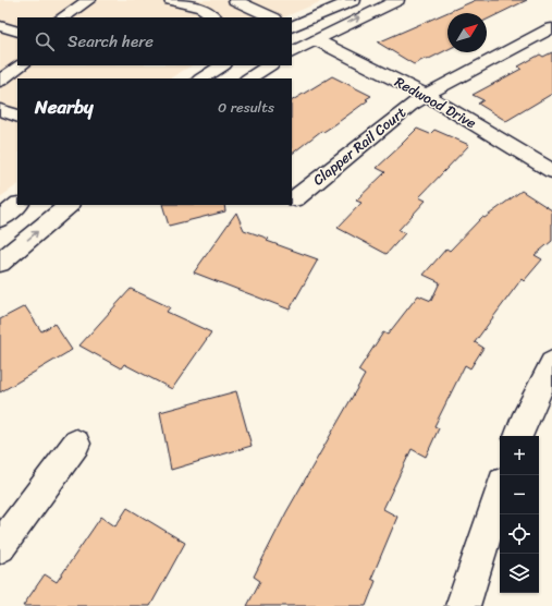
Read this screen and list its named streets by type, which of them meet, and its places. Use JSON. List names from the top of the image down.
{
  "streets": {
    "street": ["Redwood Drive", "Clapper Rail Court"]
  },
  "crossings": [
    ["Redwood Drive", "Clapper Rail Court"]
  ],
  "north": "top right",
  "page": {
    "search": "Search here",
    "heading": ["Nearby", "0 results"],
    "map_buttons": ["+", "−"]
  }
}
